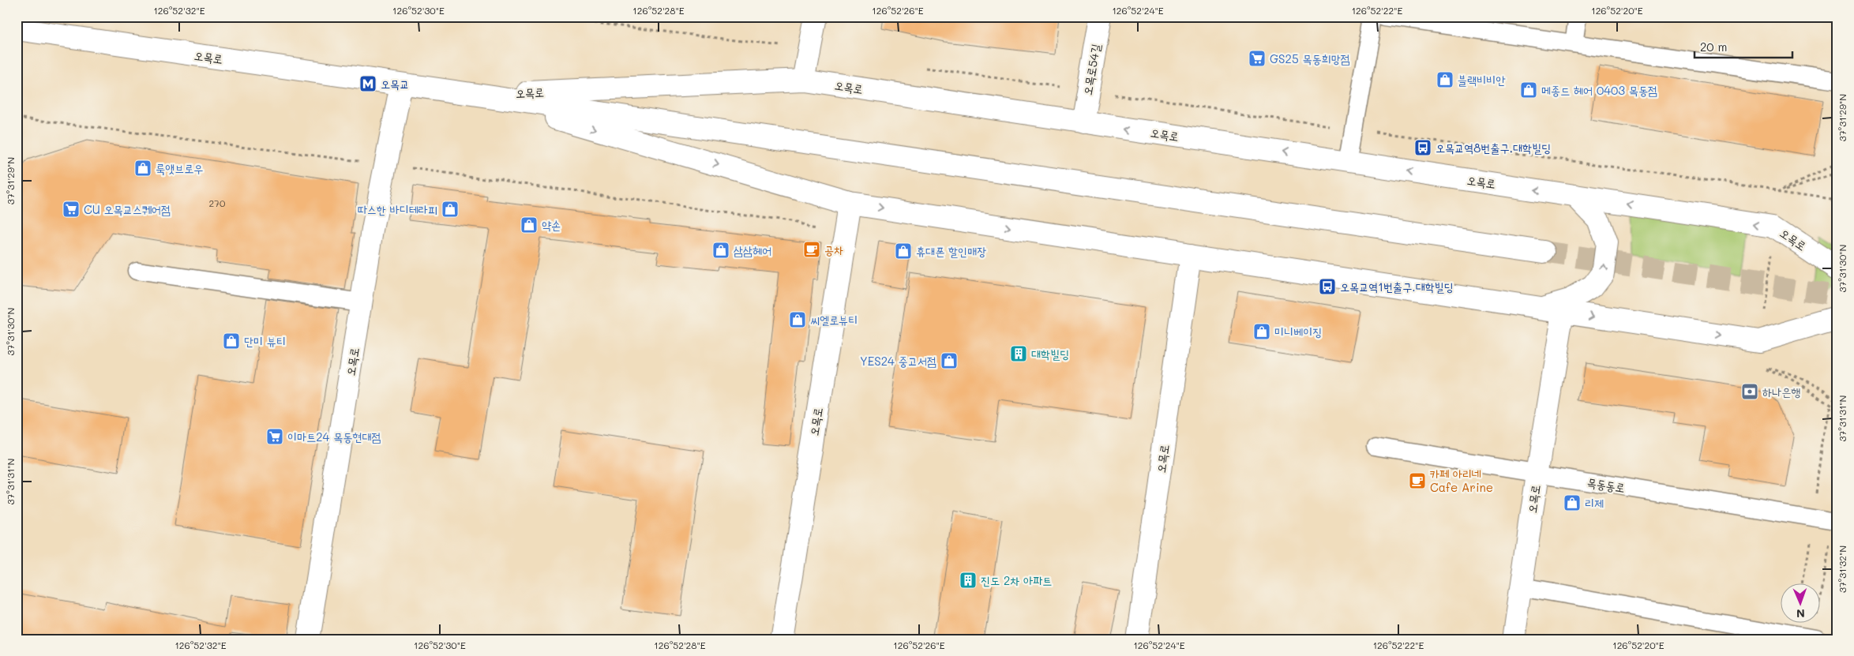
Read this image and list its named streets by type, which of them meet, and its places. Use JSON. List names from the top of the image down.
{
  "streets": {
    "main road": ["오목로", "오목로54길"],
    "lane": ["목동동로"]
  },
  "crossings": [
    ["오목로", "오목로54길"],
    ["오목로", "목동동로"]
  ],
  "places": {
    "supermarket": ["GS25 목동희망점", "CU 오목교스퀘어점", "이마트24 목동현대점"],
    "shop": [
      "블랙비비안",
      "메종드 헤어 0403 목동점",
      "룩앳브로우",
      "따스한 바디테라피",
      "약손",
      "삼삼헤어",
      "휴대폰 할인매장",
      "씨엘로뷰티",
      "미니베이징",
      "단미 뷰티",
      "YES24 중고서점",
      "리제"
    ],
    "metro station": ["오목교"],
    "bus stop": ["오목교역8번출구.대학빌딩", "오목교역1번출구.대학빌딩"],
    "cafe": ["공차", "카페 아리네 Cafe Arine"],
    "building": ["대학빌딩", "진도 2차 아파트"],
    "bank": ["하나은행"]
  },
  "house_numbers": ["270"],
  "scale_bar": "20 m",
  "north": "bottom",
  "coordinates": [
    "126°52'32\"E",
    "126°52'30\"E",
    "126°52'28\"E",
    "126°52'26\"E",
    "126°52'24\"E",
    "126°52'22\"E",
    "126°52'20\"E",
    "37°31'29\"N",
    "37°31'30\"N",
    "37°31'31\"N",
    "37°31'32\"N"
  ]
}
